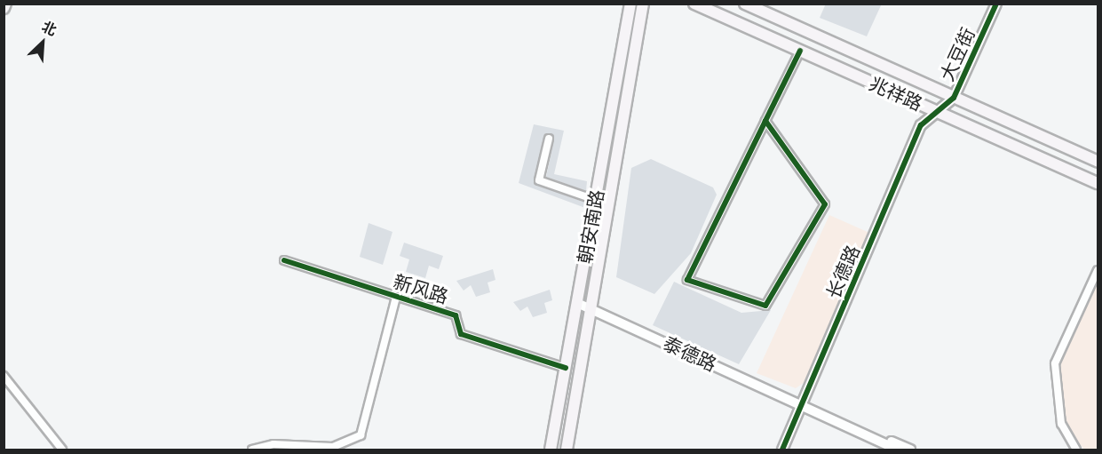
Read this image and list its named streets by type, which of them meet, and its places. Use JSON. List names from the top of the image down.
{
  "streets": {
    "main road": ["兆祥路", "朝安南路"],
    "street": [
      "大豆街",
      "长德路",
      "新风路",
      "泰德路"
    ]
  },
  "crossings": [
    ["大豆街", "兆祥路"],
    ["大豆街", "长德路"],
    ["兆祥路", "长德路"],
    ["朝安南路", "新风路"],
    ["朝安南路", "泰德路"],
    ["长德路", "泰德路"]
  ],
  "north": "top right"
}
